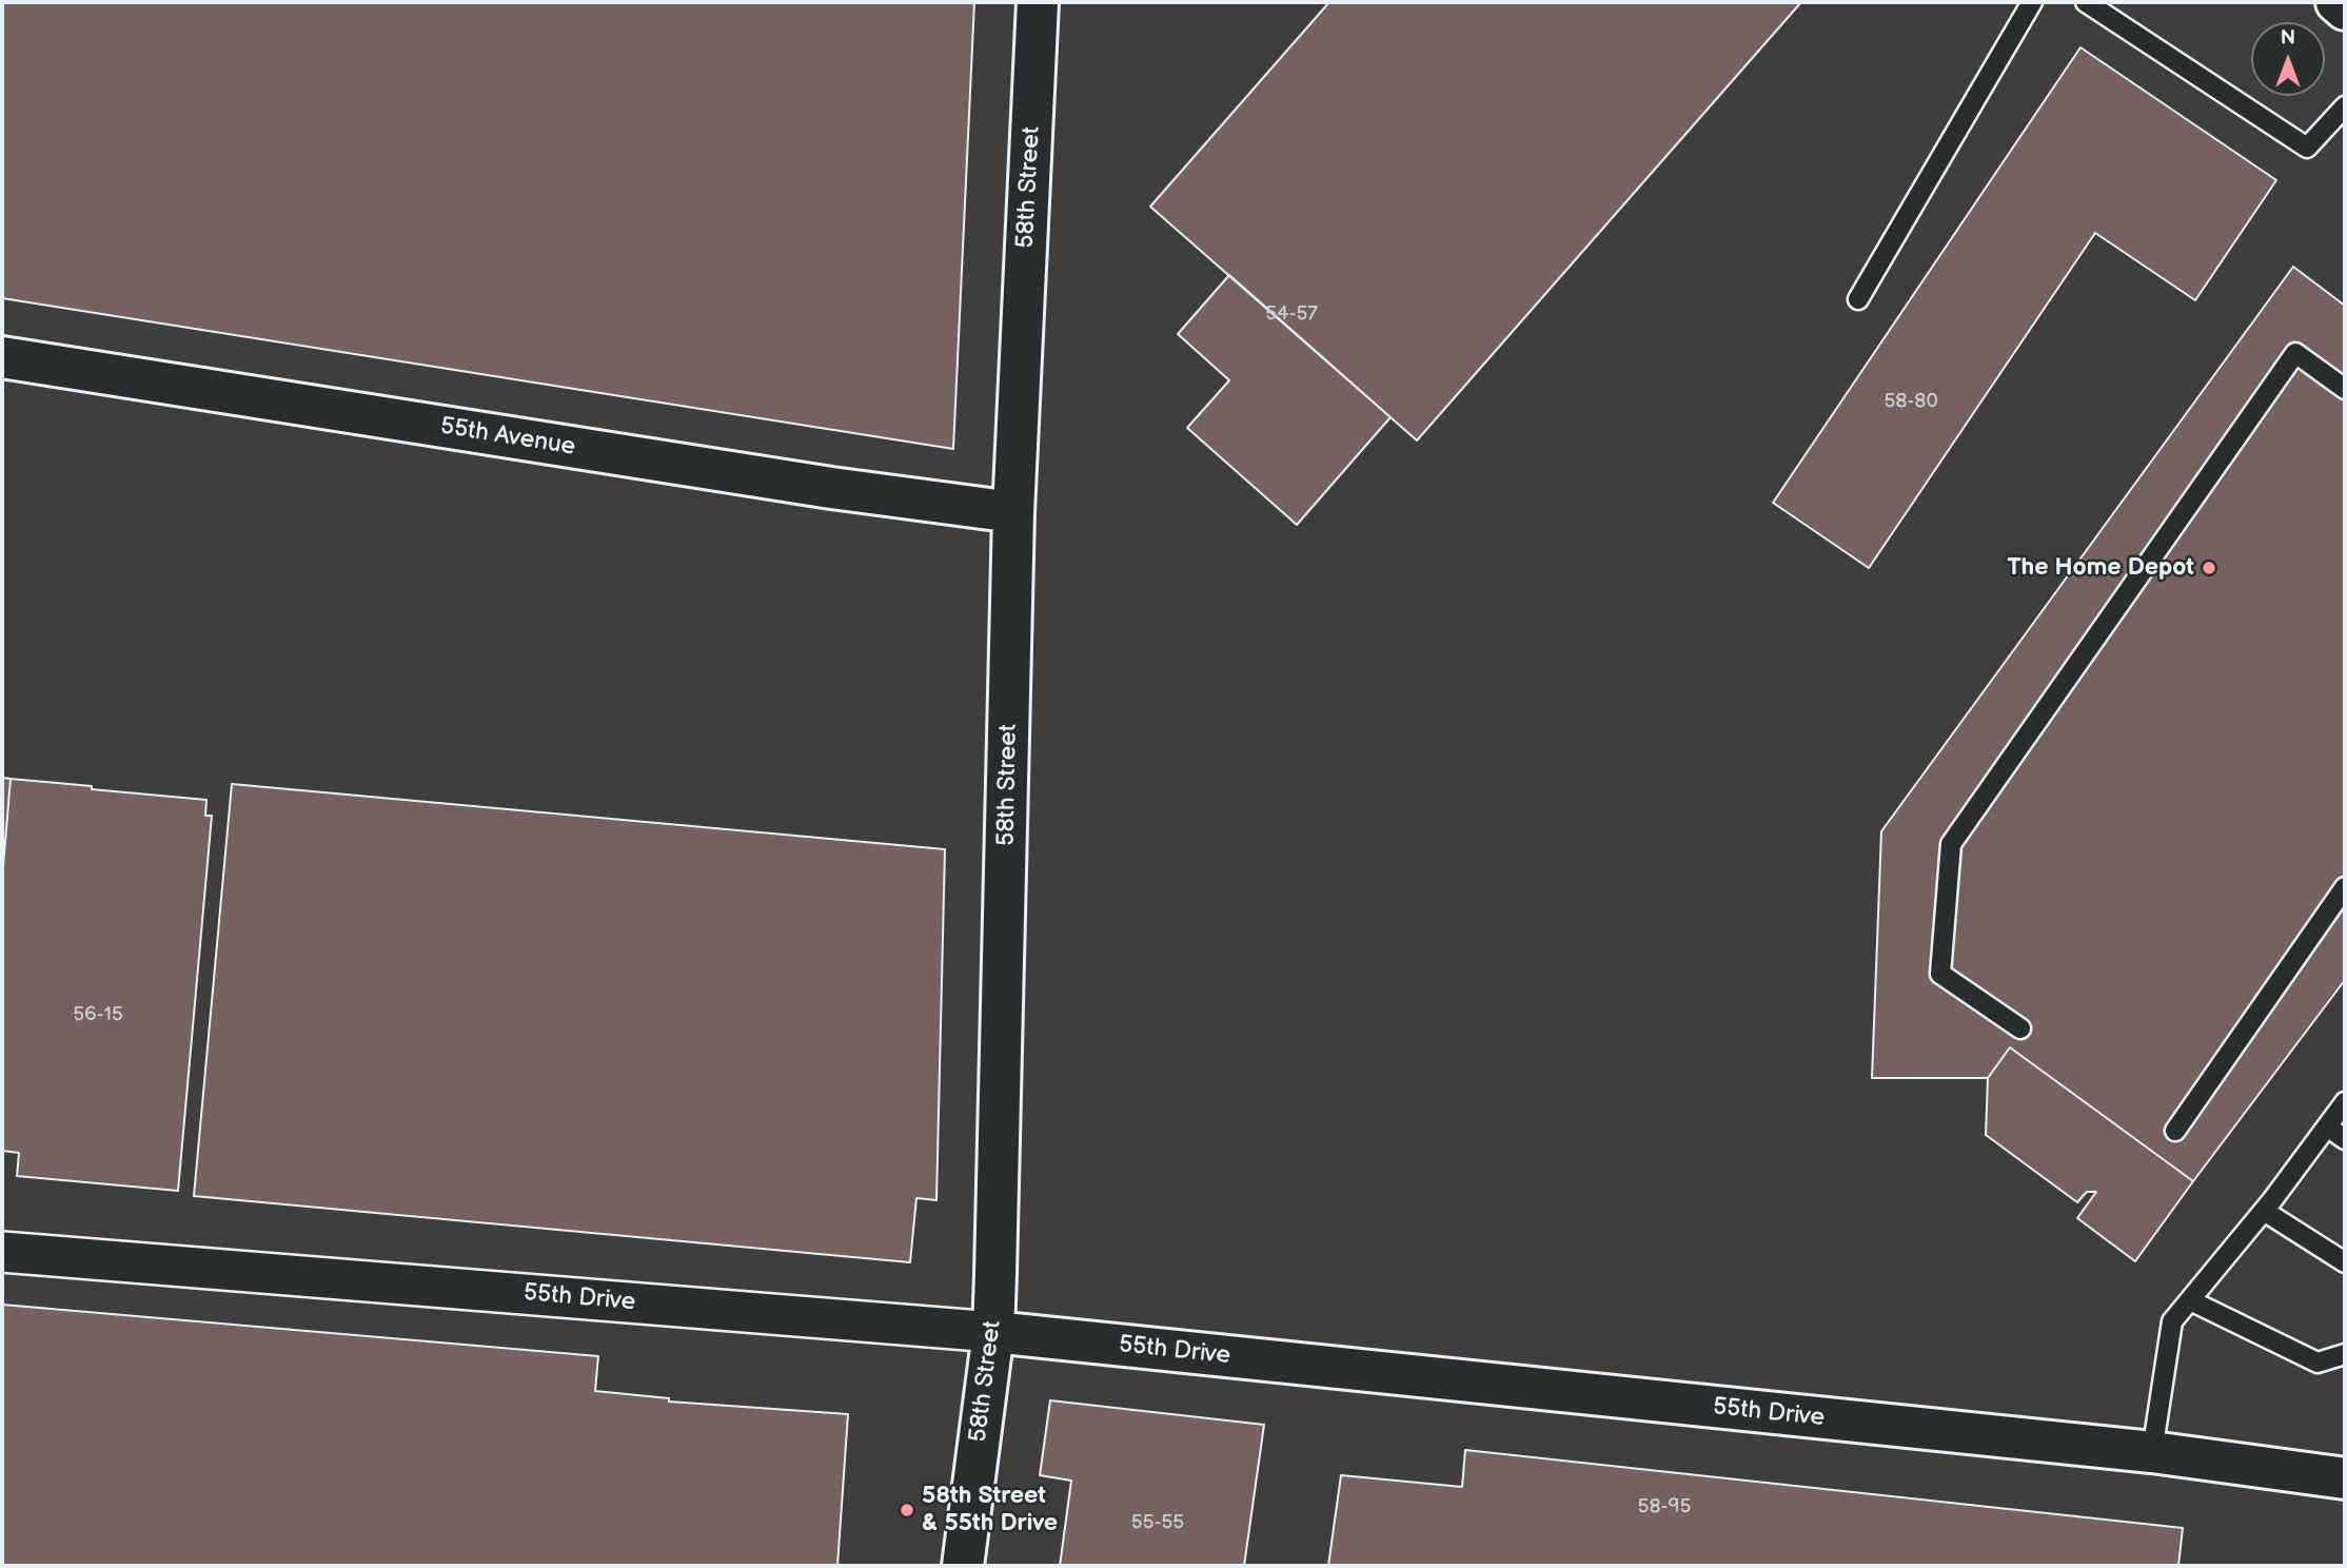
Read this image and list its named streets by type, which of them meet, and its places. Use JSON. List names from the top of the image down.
{
  "streets": {
    "main road": ["58th Street", "55th Avenue", "55th Drive"]
  },
  "crossings": [
    ["58th Street", "55th Avenue"],
    ["58th Street", "55th Drive"]
  ],
  "places": ["The Home Depot", "58th Street & 55th Drive"],
  "house_numbers": [
    "54-57",
    "58-80",
    "56-15",
    "58-95",
    "55-55"
  ],
  "north": "top"
}
